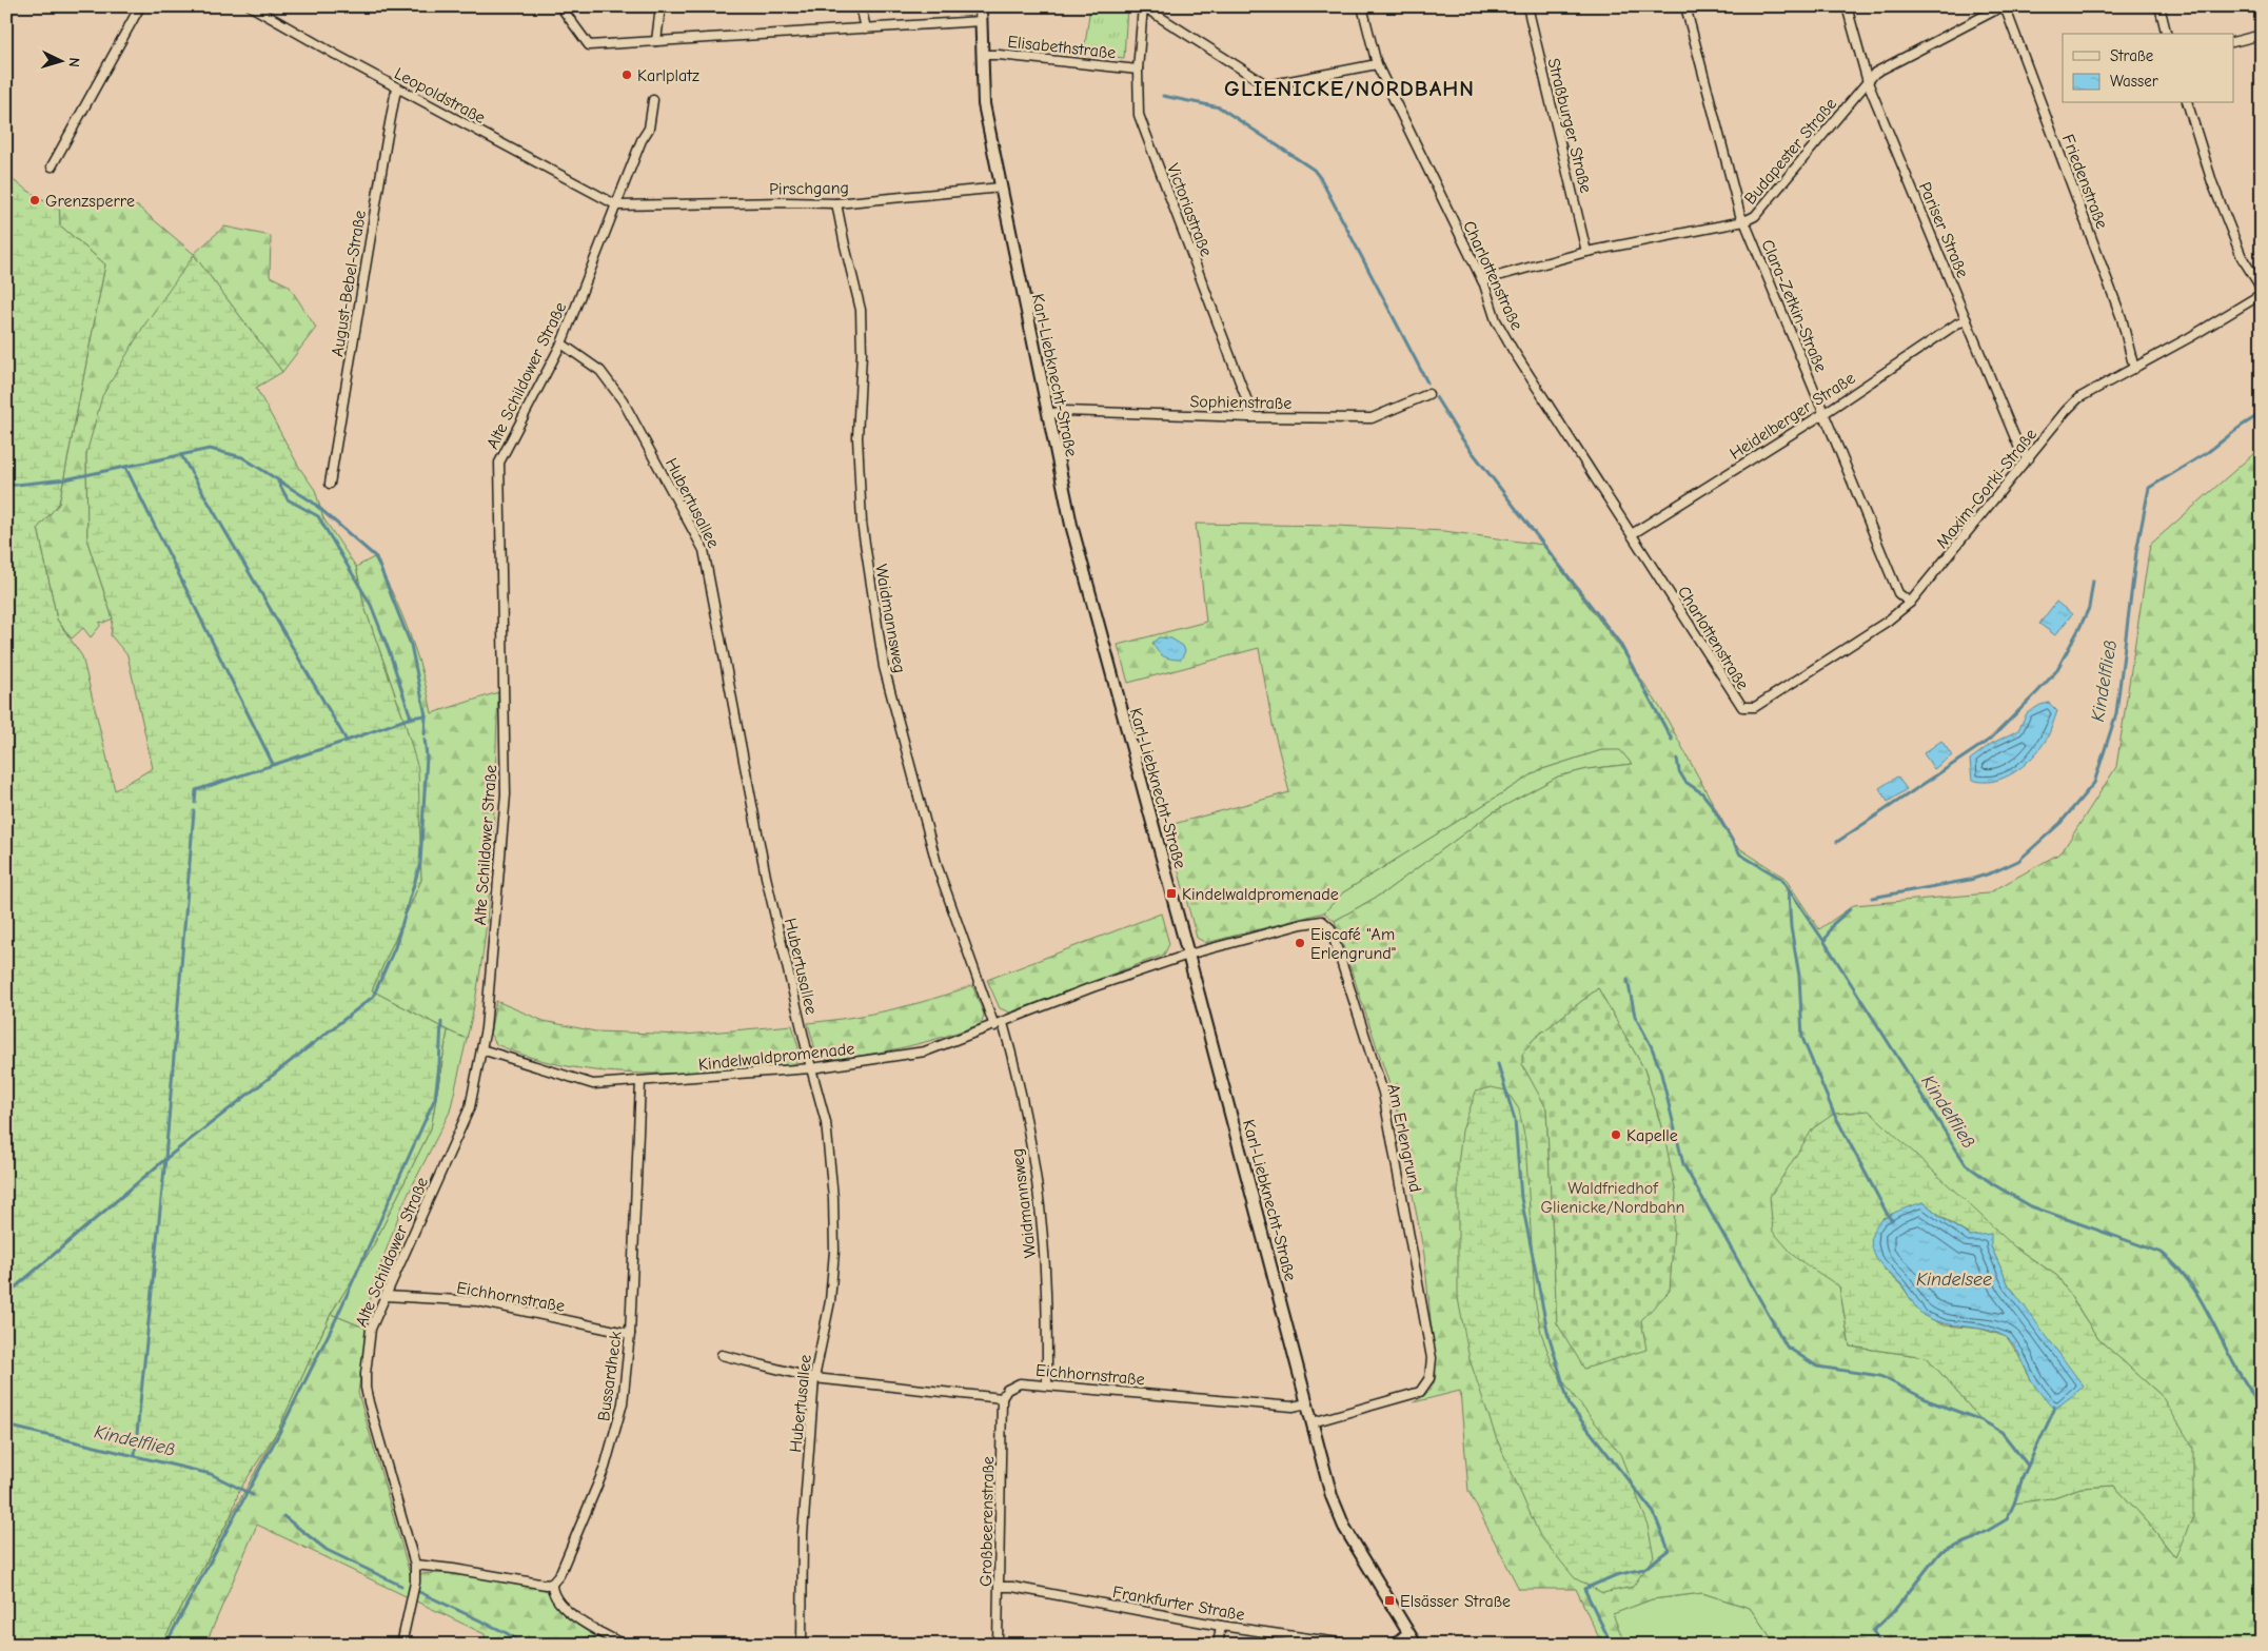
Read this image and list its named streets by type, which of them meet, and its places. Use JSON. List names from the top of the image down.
{
  "streets": {
    "street": [
      "Elisabethstraße",
      "Leopoldstraße",
      "Straßburger Straße",
      "Budapester Straße",
      "Friedenstraße",
      "Pirschgang",
      "Victoriastraße",
      "Pariser Straße",
      "Charlottenstraße",
      "August-Bebel-Straße",
      "Clara-Zetkin-Straße",
      "Alte Schildower Straße",
      "Karl-Liebknecht-Straße",
      "Sophienstraße",
      "Heidelberger Straße",
      "Maxim-Gorki-Straße",
      "Hubertusallee",
      "Waidmannsweg",
      "Kindelwaldpromenade",
      "Am Erlengrund",
      "Eichhornstraße",
      "Bussardheck",
      "Großbeerenstraße",
      "Frankfurter Straße"
    ]
  },
  "crossings": [
    ["Elisabethstraße", "Victoriastraße"],
    ["Elisabethstraße", "Karl-Liebknecht-Straße"],
    ["Leopoldstraße", "Pirschgang"],
    ["Leopoldstraße", "August-Bebel-Straße"],
    ["Leopoldstraße", "Alte Schildower Straße"],
    ["Straßburger Straße", "Budapester Straße"],
    ["Budapester Straße", "Friedenstraße"],
    ["Budapester Straße", "Pariser Straße"],
    ["Budapester Straße", "Charlottenstraße"],
    ["Budapester Straße", "Clara-Zetkin-Straße"],
    ["Friedenstraße", "Maxim-Gorki-Straße"],
    ["Pirschgang", "Alte Schildower Straße"],
    ["Pirschgang", "Karl-Liebknecht-Straße"],
    ["Pirschgang", "Waidmannsweg"],
    ["Victoriastraße", "Sophienstraße"],
    ["Pariser Straße", "Heidelberger Straße"],
    ["Pariser Straße", "Maxim-Gorki-Straße"],
    ["Charlottenstraße", "Heidelberger Straße"],
    ["Charlottenstraße", "Maxim-Gorki-Straße"],
    ["Clara-Zetkin-Straße", "Heidelberger Straße"],
    ["Clara-Zetkin-Straße", "Maxim-Gorki-Straße"],
    ["Alte Schildower Straße", "Hubertusallee"],
    ["Alte Schildower Straße", "Kindelwaldpromenade"],
    ["Alte Schildower Straße", "Eichhornstraße"],
    ["Karl-Liebknecht-Straße", "Sophienstraße"],
    ["Karl-Liebknecht-Straße", "Kindelwaldpromenade"],
    ["Karl-Liebknecht-Straße", "Am Erlengrund"],
    ["Karl-Liebknecht-Straße", "Eichhornstraße"],
    ["Hubertusallee", "Kindelwaldpromenade"],
    ["Waidmannsweg", "Kindelwaldpromenade"],
    ["Waidmannsweg", "Eichhornstraße"],
    ["Kindelwaldpromenade", "Am Erlengrund"],
    ["Kindelwaldpromenade", "Bussardheck"],
    ["Eichhornstraße", "Bussardheck"],
    ["Eichhornstraße", "Großbeerenstraße"],
    ["Großbeerenstraße", "Frankfurter Straße"]
  ],
  "districts": ["GLIENICKE/NORDBAHN"],
  "water": ["Kindelfließ", "Kindelsee"],
  "parks": ["Waldfriedhof Glienicke/Nordbahn"],
  "places": {
    "other": [
      "Karlplatz",
      "Grenzsperre",
      "Eiscafé \"Am Erlengrund\"",
      "Kapelle"
    ],
    "transit": ["Kindelwaldpromenade", "Elsässer Straße"]
  },
  "legend": ["Straße", "Wasser"],
  "north": "right"
}
